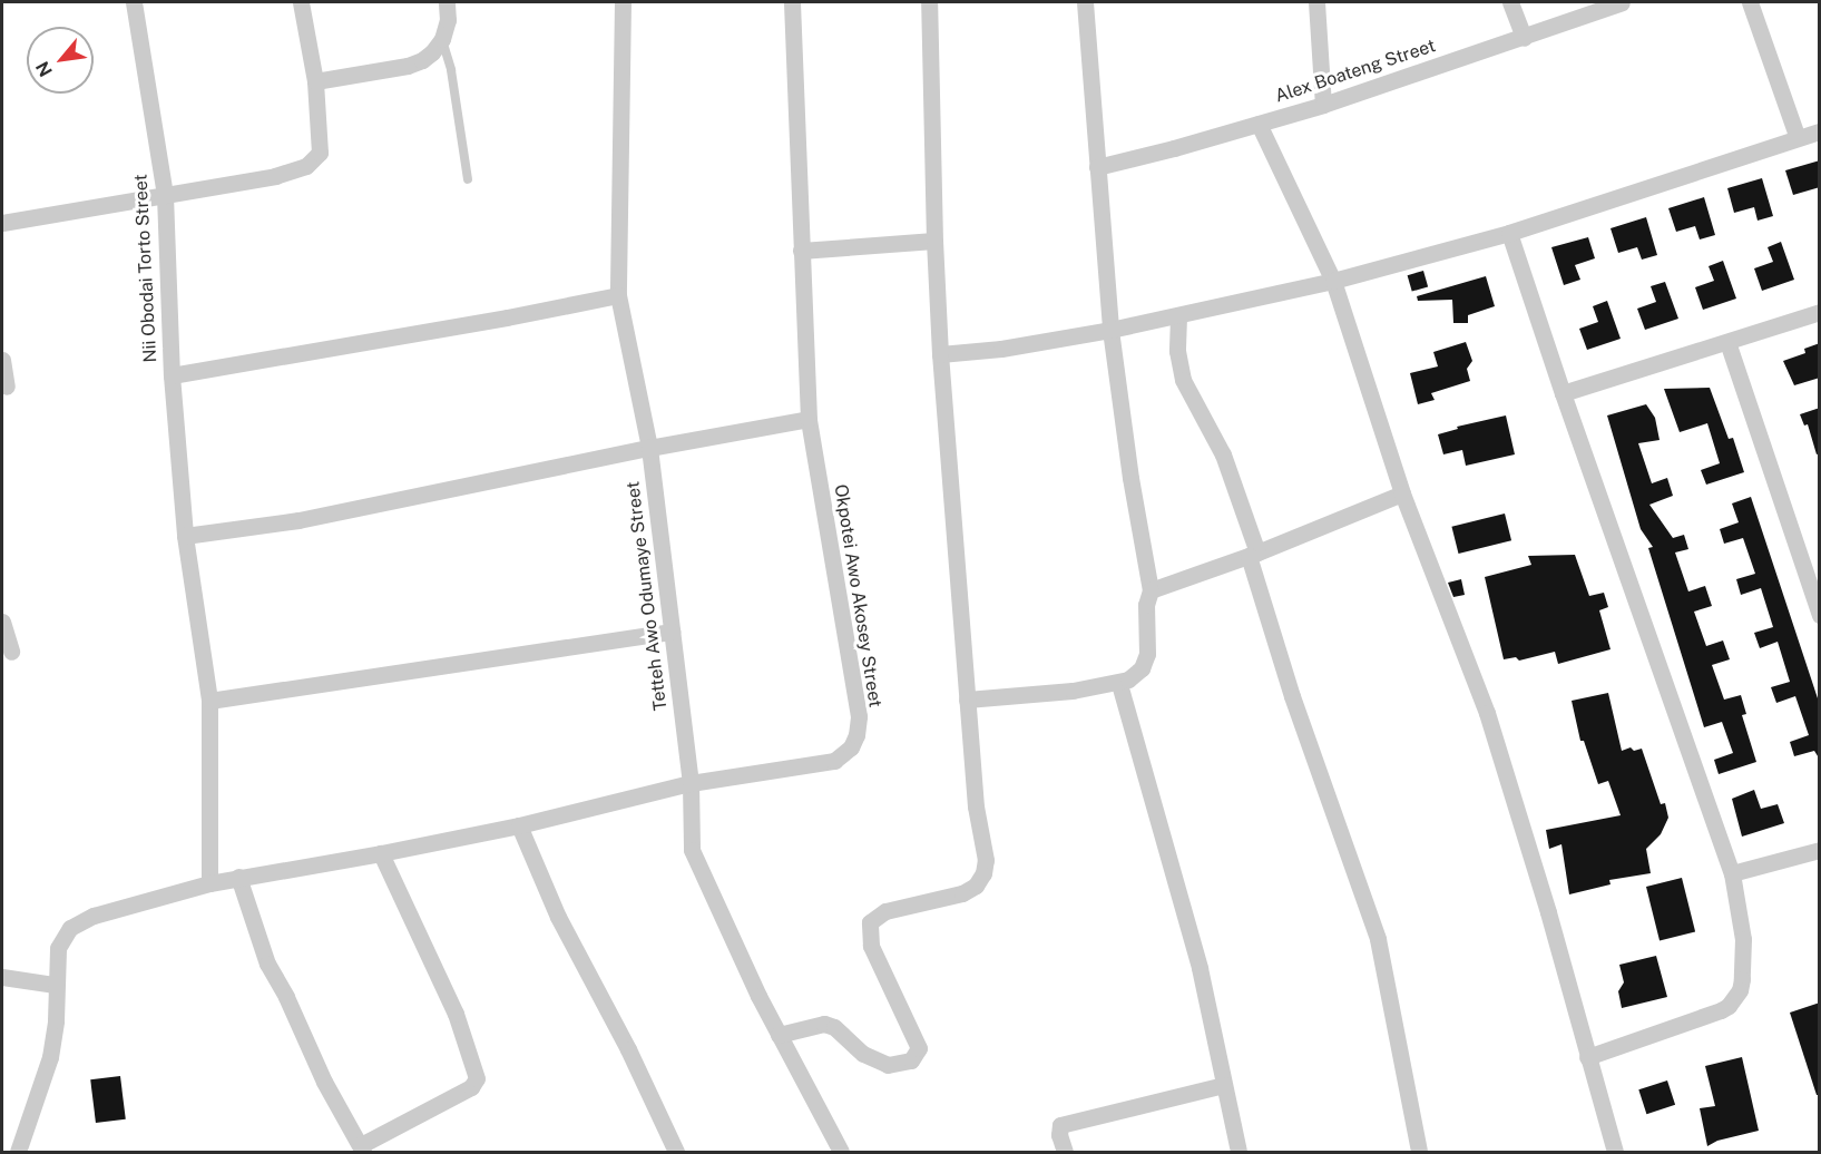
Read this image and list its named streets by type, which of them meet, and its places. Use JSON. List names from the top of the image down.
{
  "streets": {
    "street": [
      "Alex Boateng Street",
      "Nii Obodai Torto Street",
      "Tetteh Awo Odumaye Street",
      "Okpotei Awo Akosey Street"
    ]
  },
  "crossings": [
    ["Nii Obodai Torto Street", "Okpotei Awo Akosey Street"],
    ["Tetteh Awo Odumaye Street", "Okpotei Awo Akosey Street"]
  ],
  "north": "bottom left"
}
